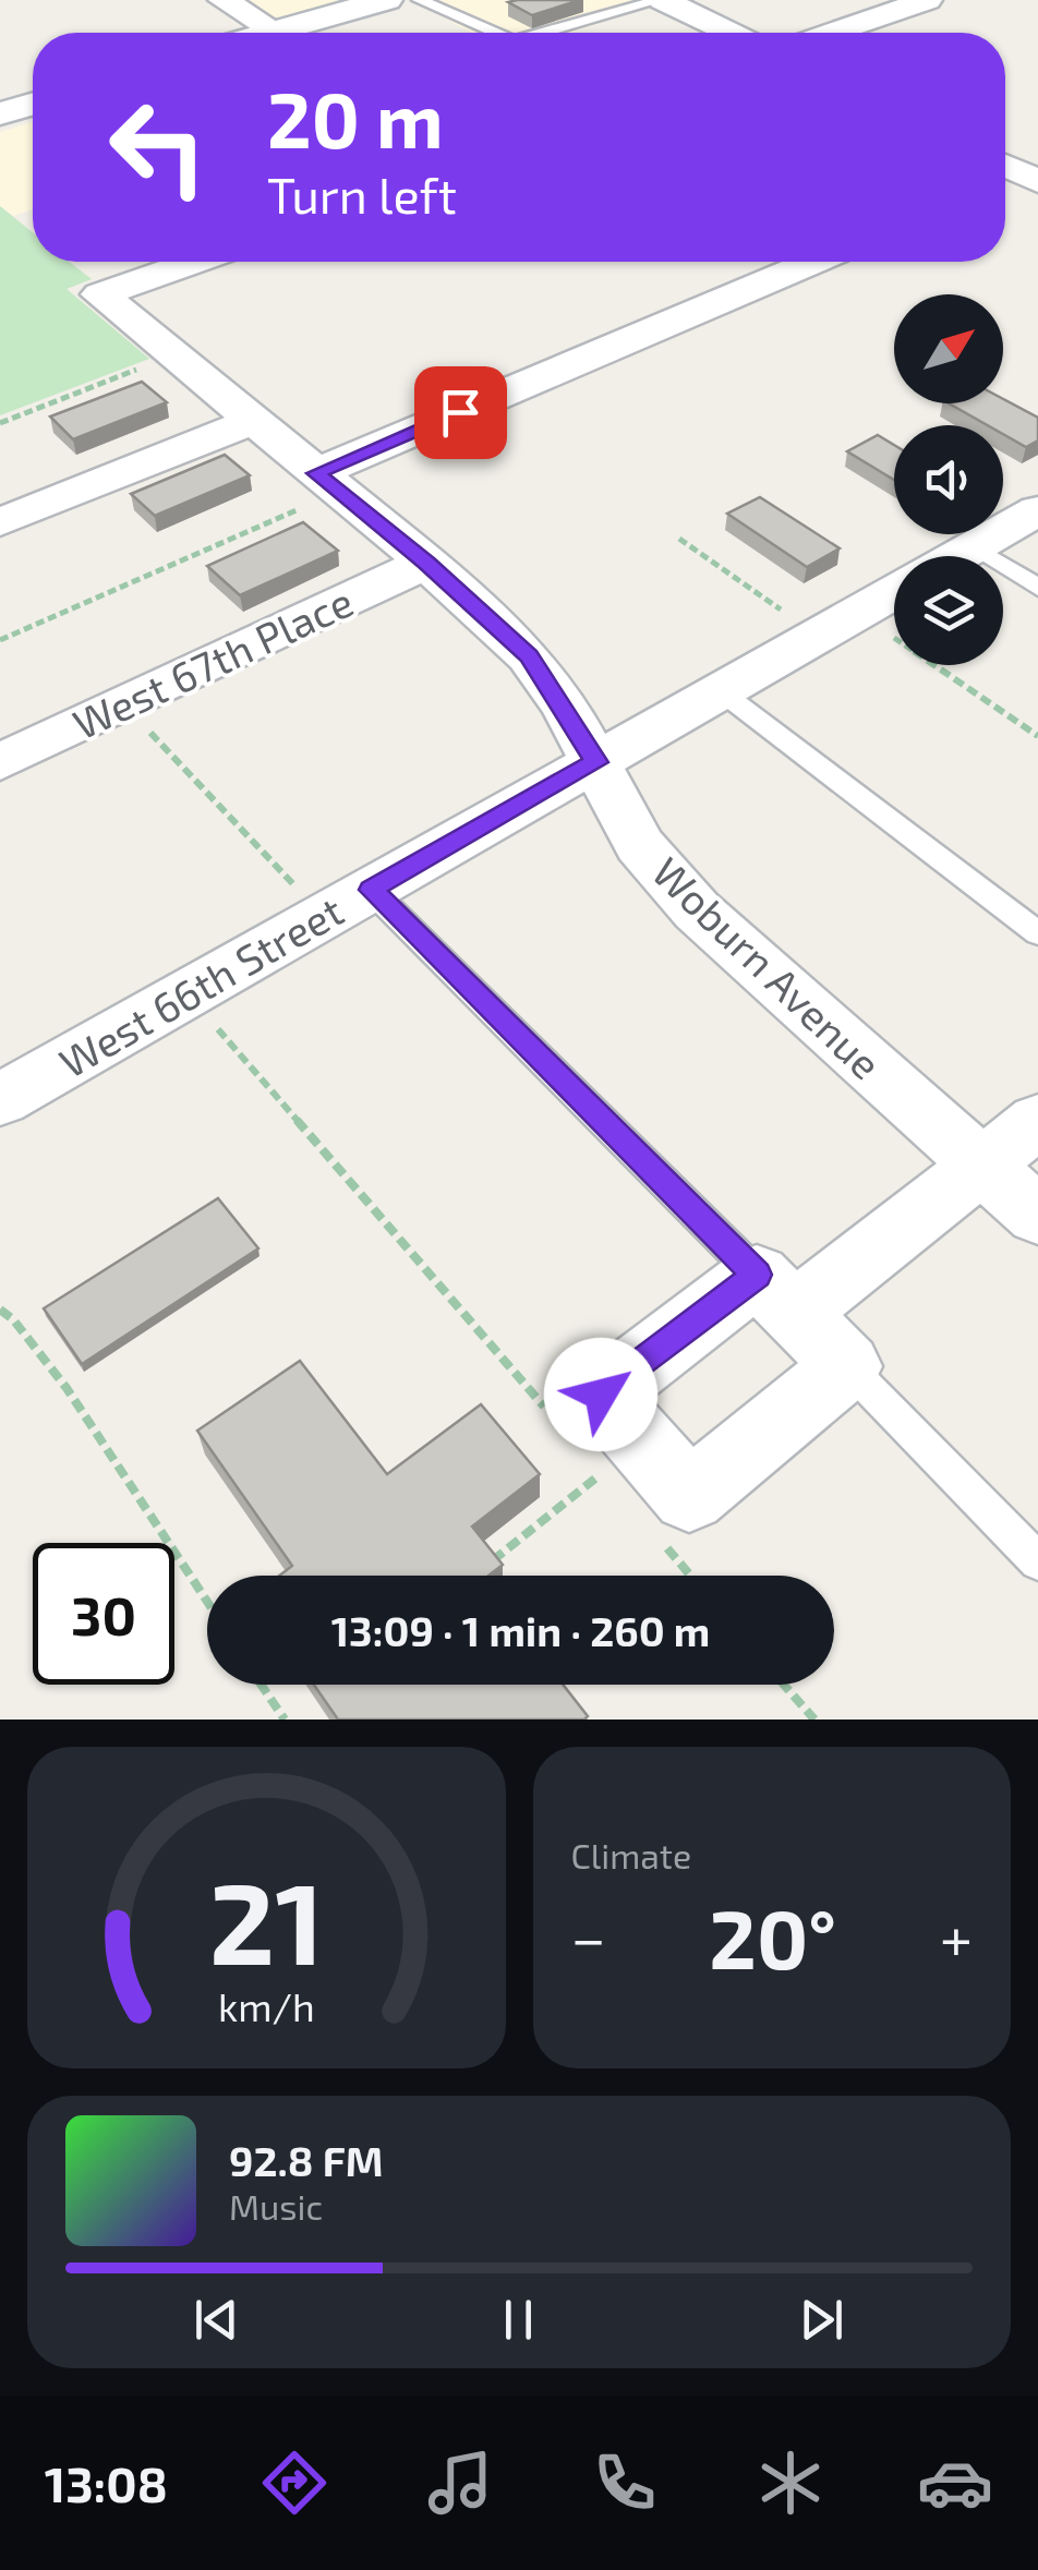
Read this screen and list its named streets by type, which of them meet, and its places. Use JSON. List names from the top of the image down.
{
  "streets": {
    "street": ["West 67th Place", "Woburn Avenue", "West 66th Street"]
  },
  "crossings": [
    ["West 67th Place", "Woburn Avenue"],
    ["Woburn Avenue", "West 66th Street"]
  ],
  "north": "top right",
  "page": {
    "turn": ["20 m", "Turn left"],
    "limit": "30",
    "trip": "13:09 · 1 min · 260 m",
    "tile": "Climate",
    "heat": ["−", "20°", "+"],
    "song": ["92.8 FM", "Music"],
    "tabs": "13:08",
    "gauge": ["21", "km/h"]
  }
}
